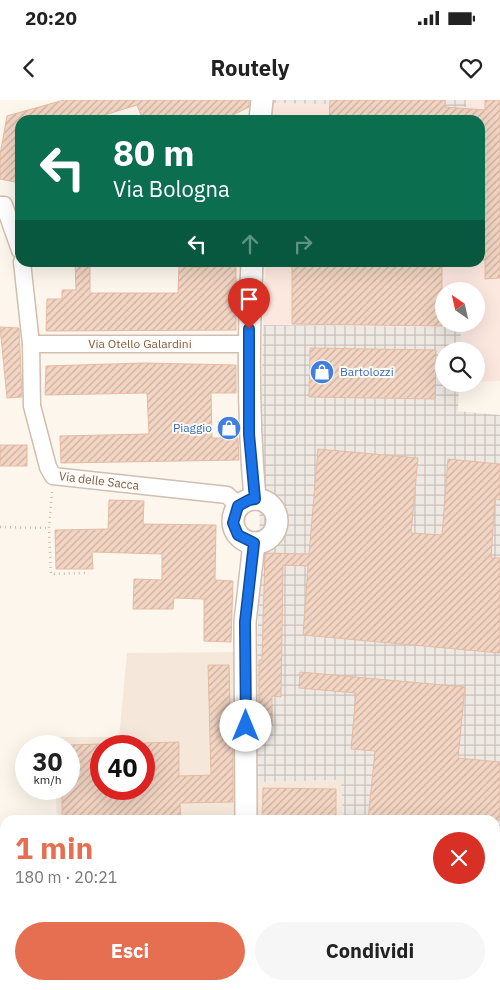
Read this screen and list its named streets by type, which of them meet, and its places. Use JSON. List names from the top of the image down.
{
  "streets": {
    "street": ["Via Otello Galardini", "Via delle Sacca"]
  },
  "crossings": [
    ["Via Otello Galardini", "Via delle Sacca"]
  ],
  "places": {
    "shop": ["Bartolozzi", "Piaggio"]
  },
  "north": "top left",
  "page": {
    "status": "20:20",
    "header": "Routely",
    "turn": ["80 m", "Via Bologna"],
    "speed": "30 km/h",
    "limit": "40",
    "heading": ["1 min", "180 m · 20:21"],
    "buttons": ["Esci", "Condividi"]
  }
}
